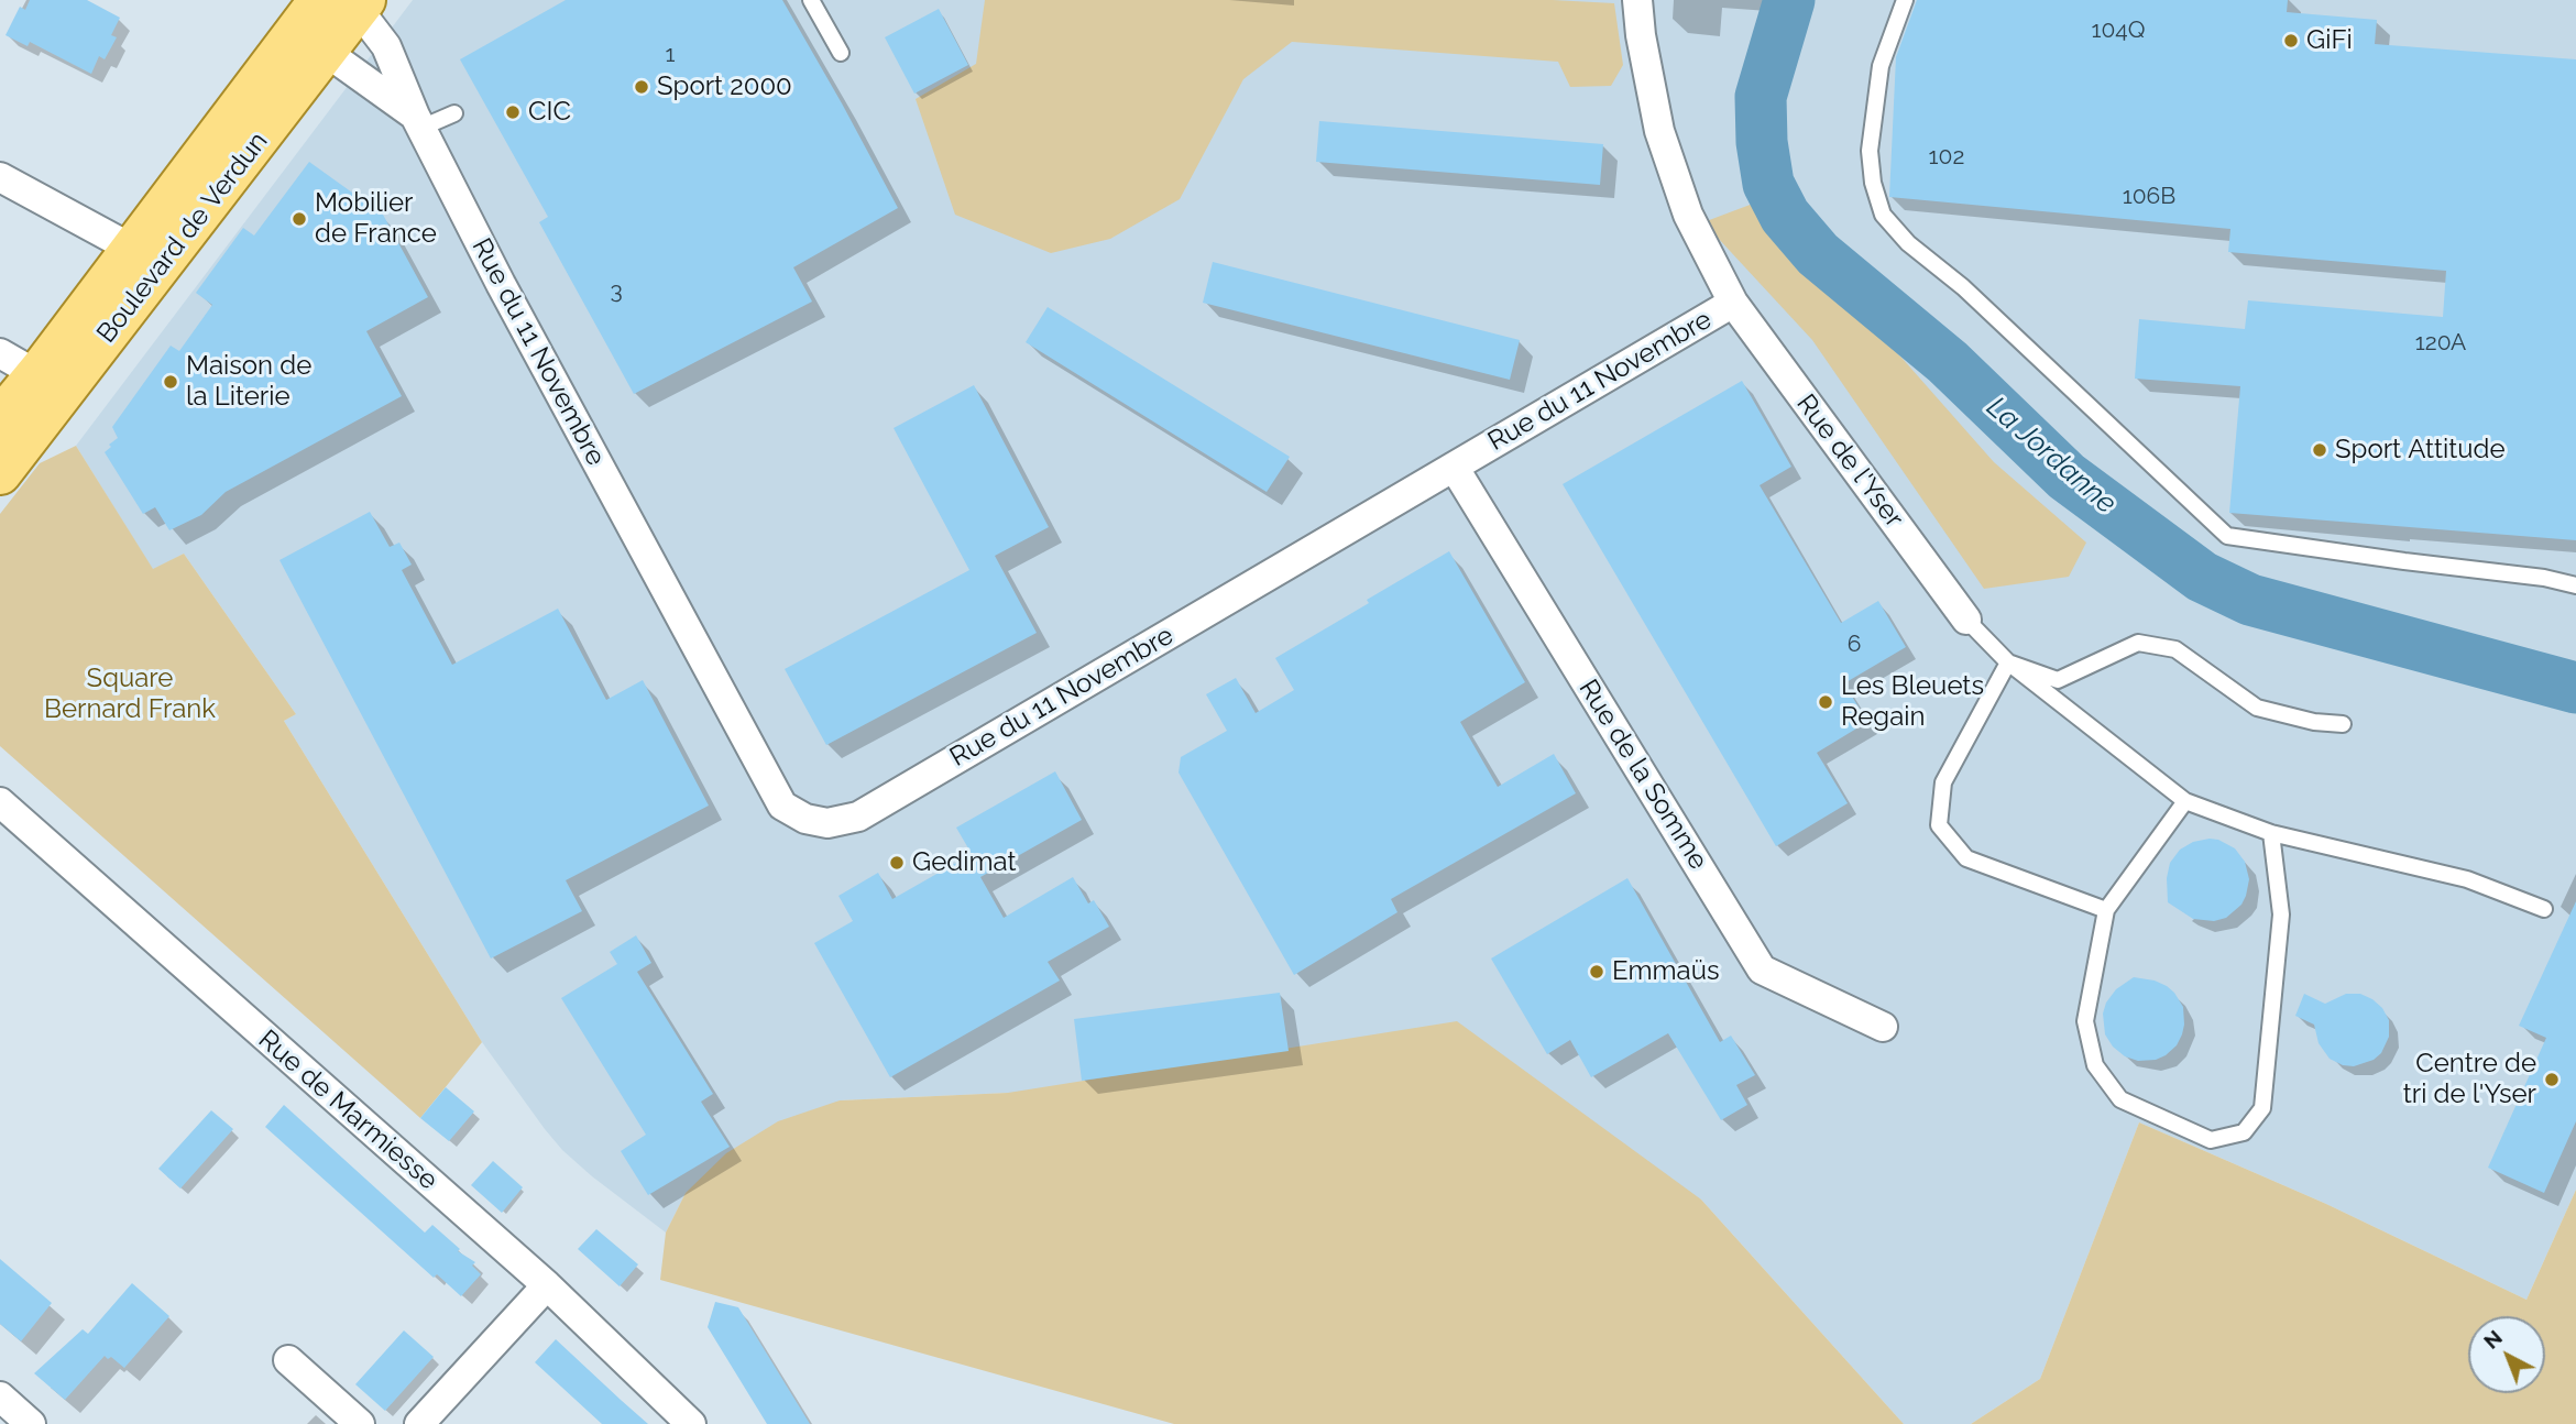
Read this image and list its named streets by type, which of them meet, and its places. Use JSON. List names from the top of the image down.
{
  "streets": {
    "main road": ["Boulevard de Verdun"],
    "street": [
      "Rue du 11 Novembre",
      "Rue de l'Yser",
      "Rue de la Somme",
      "Rue de Marmiesse"
    ]
  },
  "crossings": [
    ["Boulevard de Verdun", "Rue du 11 Novembre"],
    ["Rue du 11 Novembre", "Rue de l'Yser"],
    ["Rue du 11 Novembre", "Rue de la Somme"]
  ],
  "water": ["La Jordanne"],
  "parks": ["Square Bernard Frank"],
  "places": [
    "GiFi",
    "Sport 2000",
    "CIC",
    "Mobilier de France",
    "Maison de la Literie",
    "Sport Attitude",
    "Les Bleuets Regain",
    "Gedimat",
    "Emmaüs",
    "Centre de tri de l'Yser"
  ],
  "house_numbers": [
    "104Q",
    "1",
    "102",
    "106B",
    "3",
    "120A",
    "6"
  ],
  "north": "top left"
}
